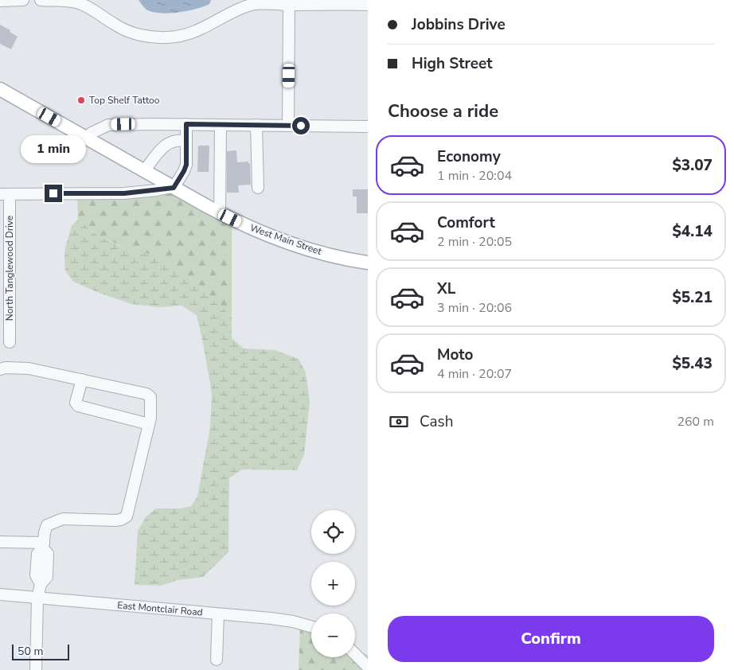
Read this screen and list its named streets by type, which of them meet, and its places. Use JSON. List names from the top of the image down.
{
  "streets": {
    "main road": ["West Main Street"],
    "street": ["North Tanglewood Drive", "East Montclair Road"]
  },
  "places": ["Top Shelf Tattoo"],
  "scale_bar": "50 m",
  "page": {
    "banner": ["Jobbins Drive", "High Street"],
    "heading": "Choose a ride",
    "bubble": "1 min",
    "list": [
      {
        "name": "Economy",
        "note": "1 min · 20:04",
        "value": "$3.07"
      },
      {
        "name": "Comfort",
        "note": "2 min · 20:05",
        "value": "$4.14"
      },
      {
        "name": "XL",
        "note": "3 min · 20:06",
        "value": "$5.21"
      },
      {
        "name": "Moto",
        "note": "4 min · 20:07",
        "value": "$5.43"
      }
    ],
    "pay": ["Cash", "260 m"],
    "map_buttons": ["+", "−"],
    "buttons": "Confirm",
    "scale": "50 m"
  }
}
